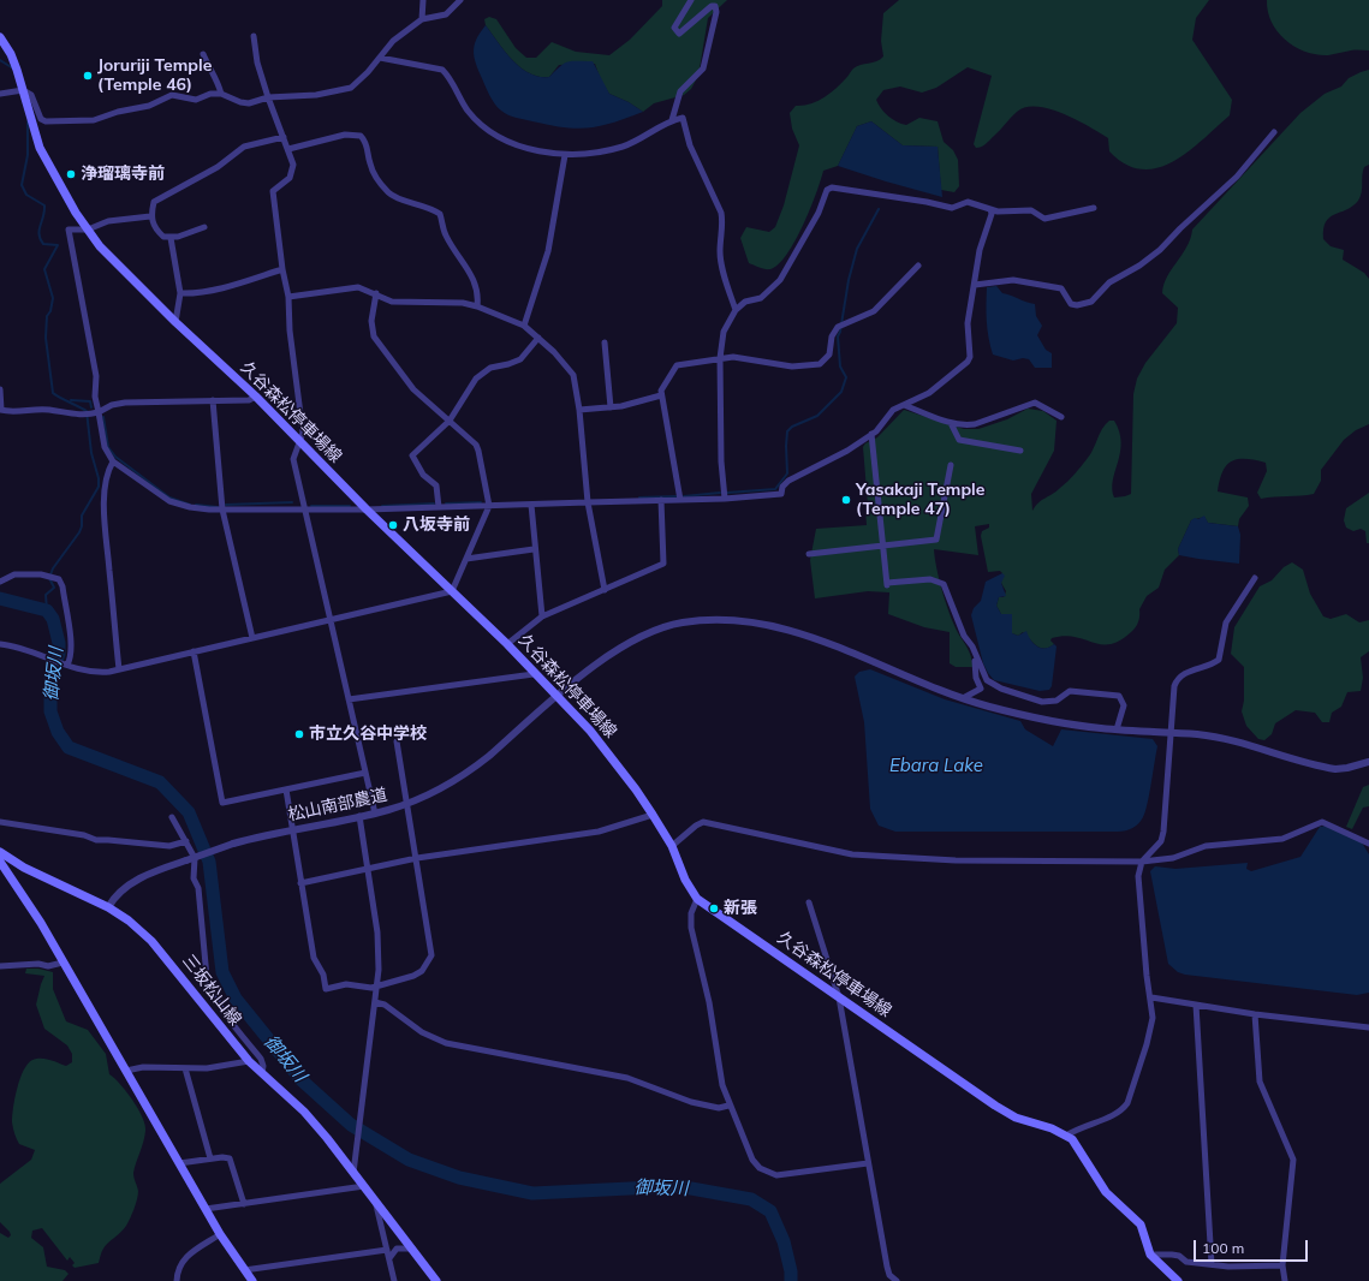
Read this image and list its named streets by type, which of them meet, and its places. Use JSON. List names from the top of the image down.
{
  "streets": {
    "main road": ["久谷森松停車場線", "三坂松山線"],
    "street": ["松山南部農道"]
  },
  "crossings": [
    ["久谷森松停車場線", "松山南部農道"],
    ["松山南部農道", "三坂松山線"]
  ],
  "water": ["御坂川", "Ebara Lake"],
  "places": [
    "Joruriji Temple (Temple 46)",
    "浄瑠璃寺前",
    "Yasakaji Temple (Temple 47)",
    "八坂寺前",
    "市立久谷中学校",
    "新張"
  ],
  "scale_bar": "100 m"
}
